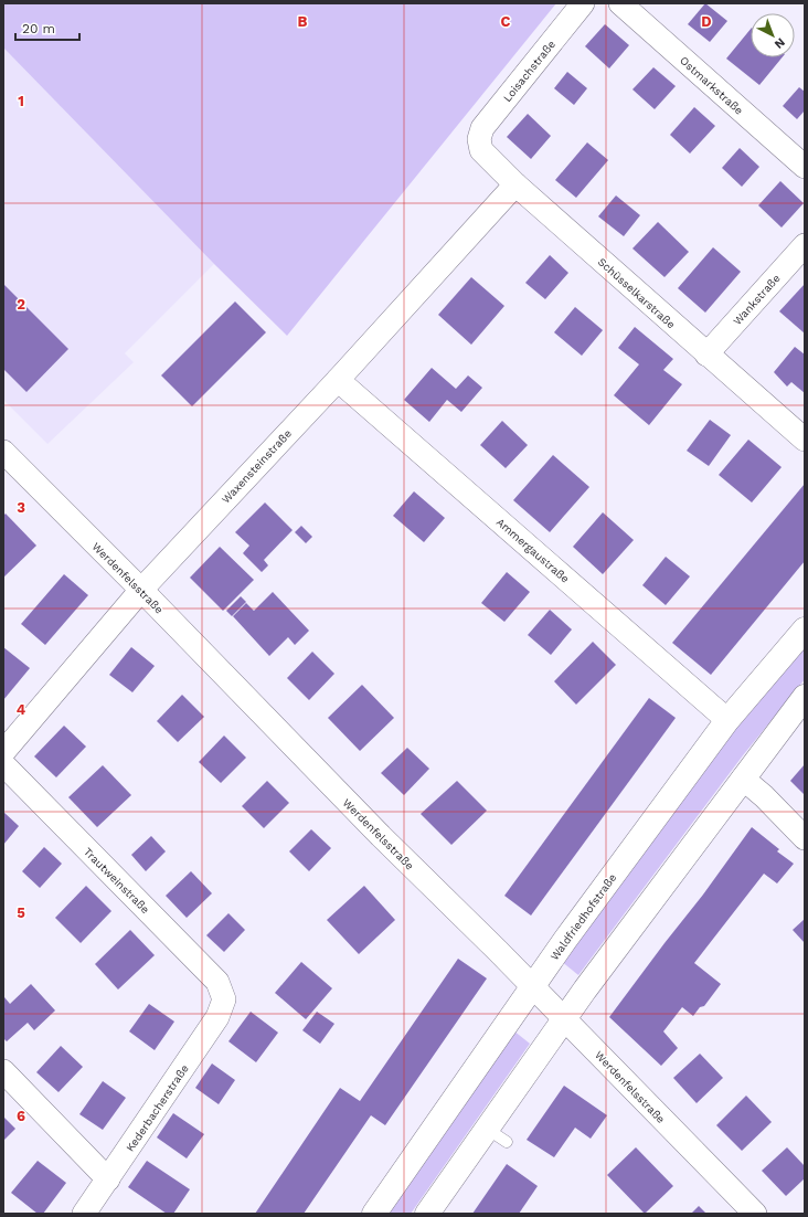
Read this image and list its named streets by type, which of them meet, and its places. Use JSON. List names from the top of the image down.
{
  "streets": {
    "main road": ["Waldfriedhofstraße"],
    "street": [
      "Loisachstraße",
      "Ostmarkstraße",
      "Schüsselkarstraße",
      "Wankstraße",
      "Waxensteinstraße",
      "Ammergaustraße",
      "Werdenfelsstraße",
      "Trautweinstraße",
      "Kederbacherstraße"
    ]
  },
  "crossings": [
    ["Loisachstraße", "Schüsselkarstraße"],
    ["Schüsselkarstraße", "Wankstraße"],
    ["Schüsselkarstraße", "Waxensteinstraße"],
    ["Waxensteinstraße", "Ammergaustraße"],
    ["Waxensteinstraße", "Werdenfelsstraße"],
    ["Ammergaustraße", "Waldfriedhofstraße"],
    ["Werdenfelsstraße", "Waldfriedhofstraße"],
    ["Trautweinstraße", "Kederbacherstraße"]
  ],
  "scale_bar": "20 m",
  "north": "bottom right",
  "grid": {
    "columns": ["B", "C", "D"],
    "rows": [
      "1",
      "2",
      "3",
      "4",
      "5",
      "6"
    ]
  }
}
